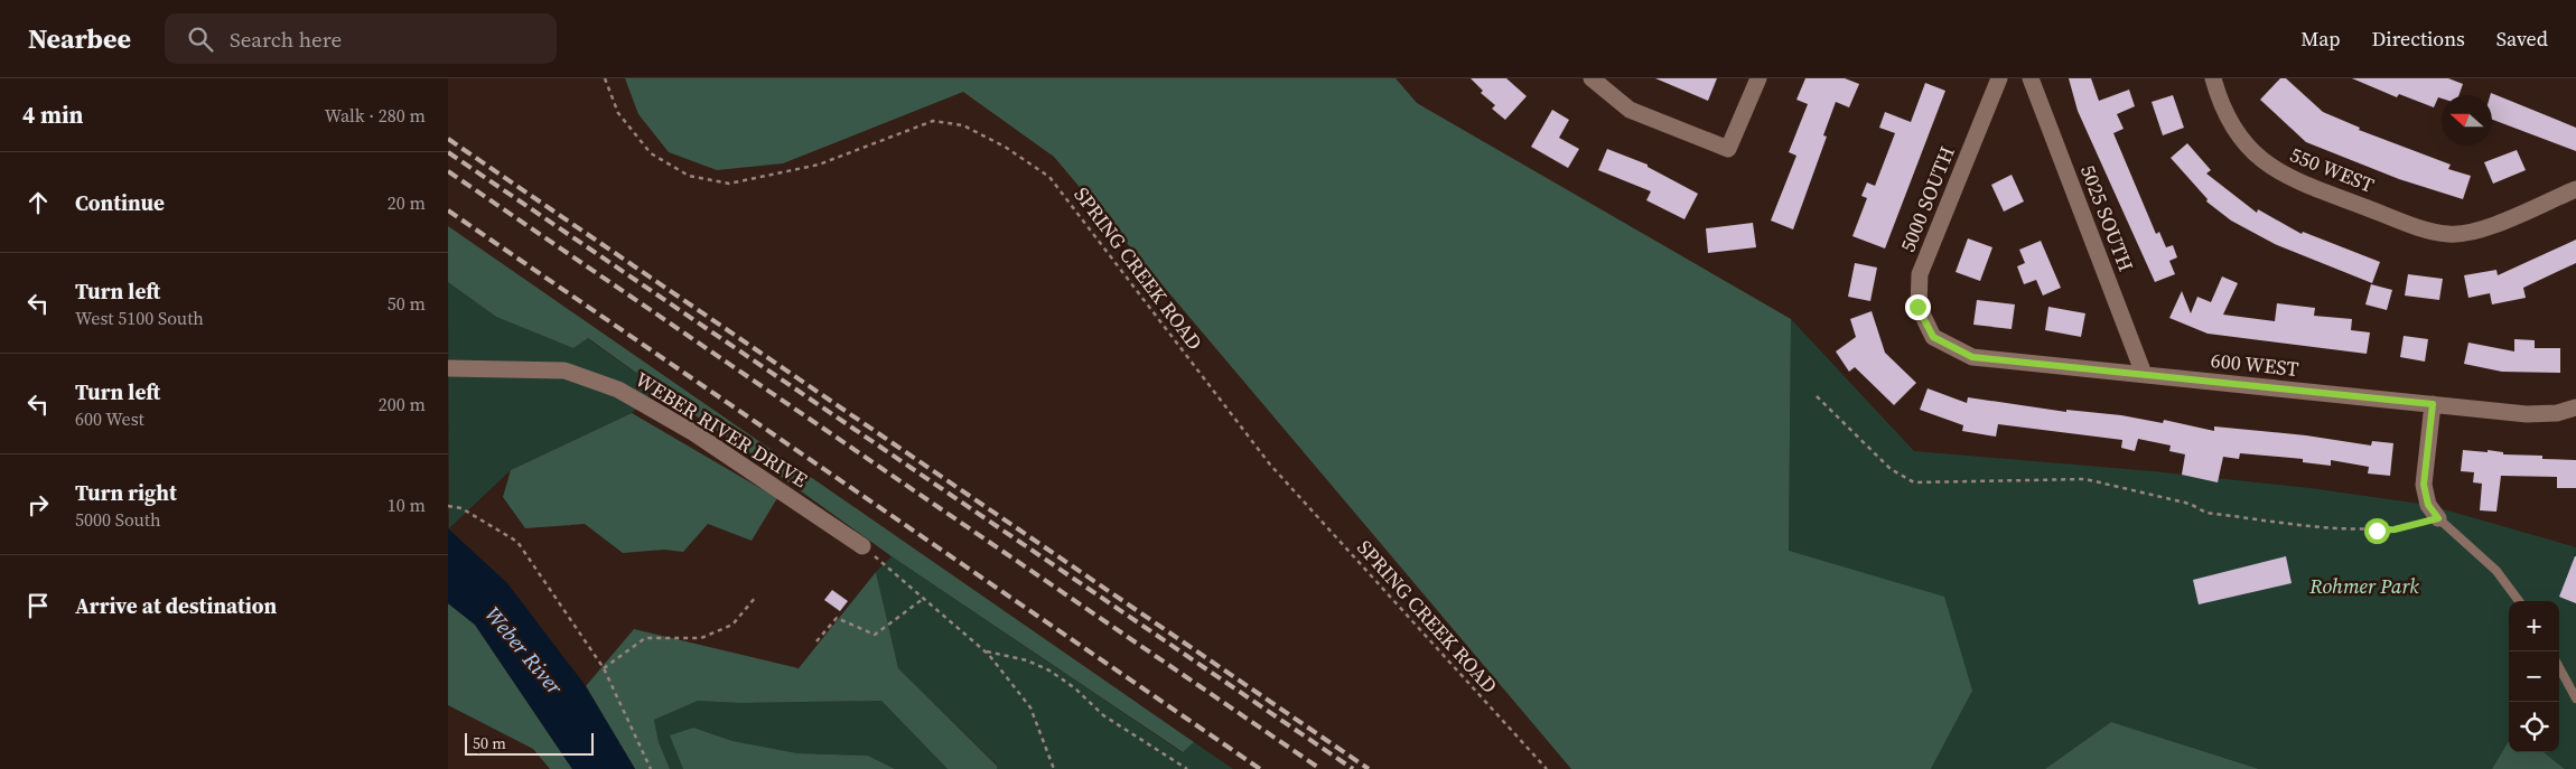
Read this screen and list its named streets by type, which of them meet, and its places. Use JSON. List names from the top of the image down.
{
  "streets": {
    "street": [
      "550 WEST",
      "5000 SOUTH",
      "5025 SOUTH",
      "600 WEST",
      "WEBER RIVER DRIVE"
    ],
    "path": ["SPRING CREEK ROAD"]
  },
  "crossings": [
    ["5000 SOUTH", "600 WEST"],
    ["5025 SOUTH", "600 WEST"]
  ],
  "water": ["Weber River"],
  "parks": ["Rohmer Park"],
  "scale_bar": "50 m",
  "north": "left",
  "page": {
    "header": "Nearbee",
    "search": "Search here",
    "nav": ["Map", "Directions", "Saved"],
    "heading": ["4 min", "Walk · 280 m"],
    "list": [
      ["Continue", "20 m"],
      ["Turn left", "West 5100 South", "50 m"],
      ["Turn left", "600 West", "200 m"],
      ["Turn right", "5000 South", "10 m"],
      "Arrive at destination"
    ],
    "map_buttons": ["+", "−"],
    "scale": "50 m"
  }
}
